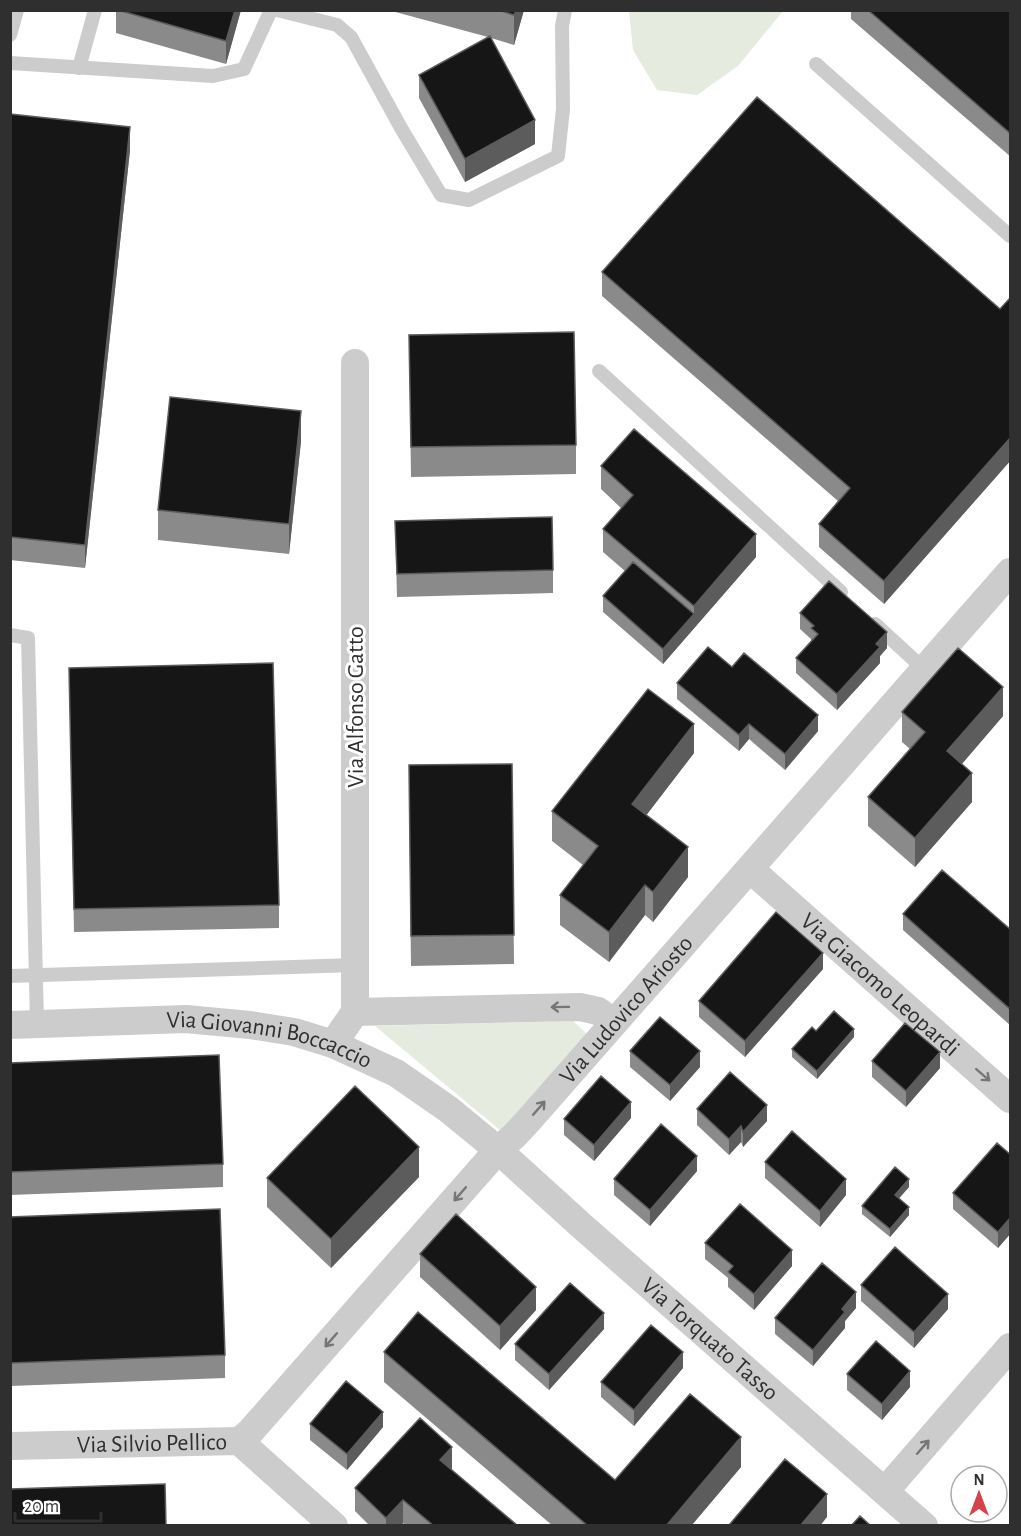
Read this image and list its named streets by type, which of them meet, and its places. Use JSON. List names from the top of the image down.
{
  "streets": {
    "street": [
      "Via Alfonso Gatto",
      "Via Giacomo Leopardi",
      "Via Ludovico Ariosto",
      "Via Giovanni Boccaccio",
      "Via Torquato Tasso",
      "Via Silvio Pellico"
    ]
  },
  "crossings": [
    ["Via Alfonso Gatto", "Via Giovanni Boccaccio"],
    ["Via Giacomo Leopardi", "Via Ludovico Ariosto"],
    ["Via Ludovico Ariosto", "Via Giovanni Boccaccio"],
    ["Via Ludovico Ariosto", "Via Torquato Tasso"],
    ["Via Ludovico Ariosto", "Via Silvio Pellico"],
    ["Via Giovanni Boccaccio", "Via Torquato Tasso"]
  ],
  "one_way": ["Via Giacomo Leopardi"],
  "scale_bar": "20 m",
  "north": "top"
}
